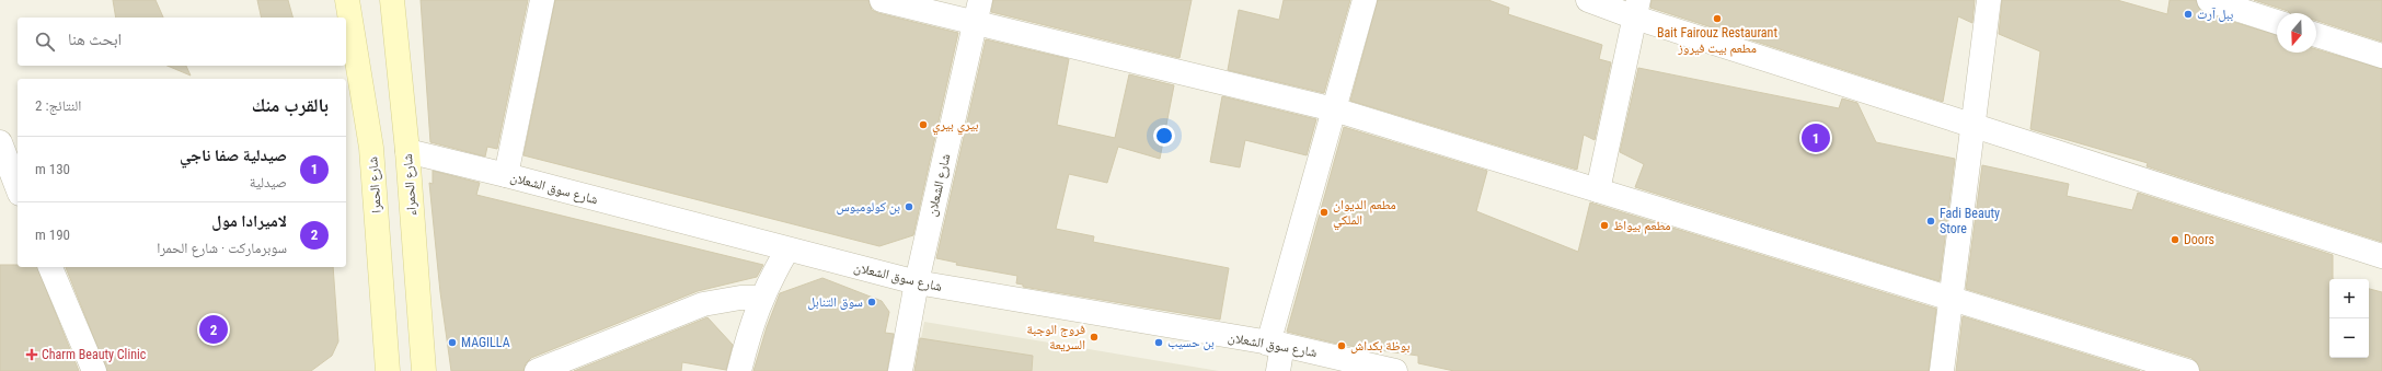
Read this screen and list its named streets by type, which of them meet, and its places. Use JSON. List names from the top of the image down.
{
  "streets": {
    "street": [
      "شارع الحمرا",
      "شارع الحمراء",
      "شارع الشعلان",
      "شارع سوق الشعلان"
    ]
  },
  "crossings": [
    ["شارع الحمراء", "شارع سوق الشعلان"],
    ["شارع الشعلان", "شارع سوق الشعلان"]
  ],
  "places": {
    "other": [
      "ببل آرت",
      "Bait Fairouz Restaurant مطعم بيت فيروز",
      "بيري بيري",
      "بن كولومبوس",
      "مطعم الديوان الملكي",
      "Fadi Beauty Store",
      "مطعم بيواظ",
      "Doors",
      "سوق التنابل",
      "فروج الوجبة السريعة",
      "MAGILLA",
      "بن حسيب",
      "بوظة بكداش"
    ],
    "health": ["Charm Beauty Clinic"]
  },
  "north": "bottom",
  "page": {
    "search": "ابحث هنا",
    "heading": ["بالقرب منك", "النتائج: 2"],
    "pins": ["1", "2"],
    "list": [
      {
        "mark": "1",
        "name": "صيدلية صفا ناجي",
        "note": "صيدلية",
        "value": "130 m"
      },
      {
        "mark": "2",
        "name": "لاميرادا مول",
        "note": "سوبرماركت · شارع الحمرا",
        "value": "190 m"
      }
    ],
    "map_buttons": ["+", "−"]
  }
}
